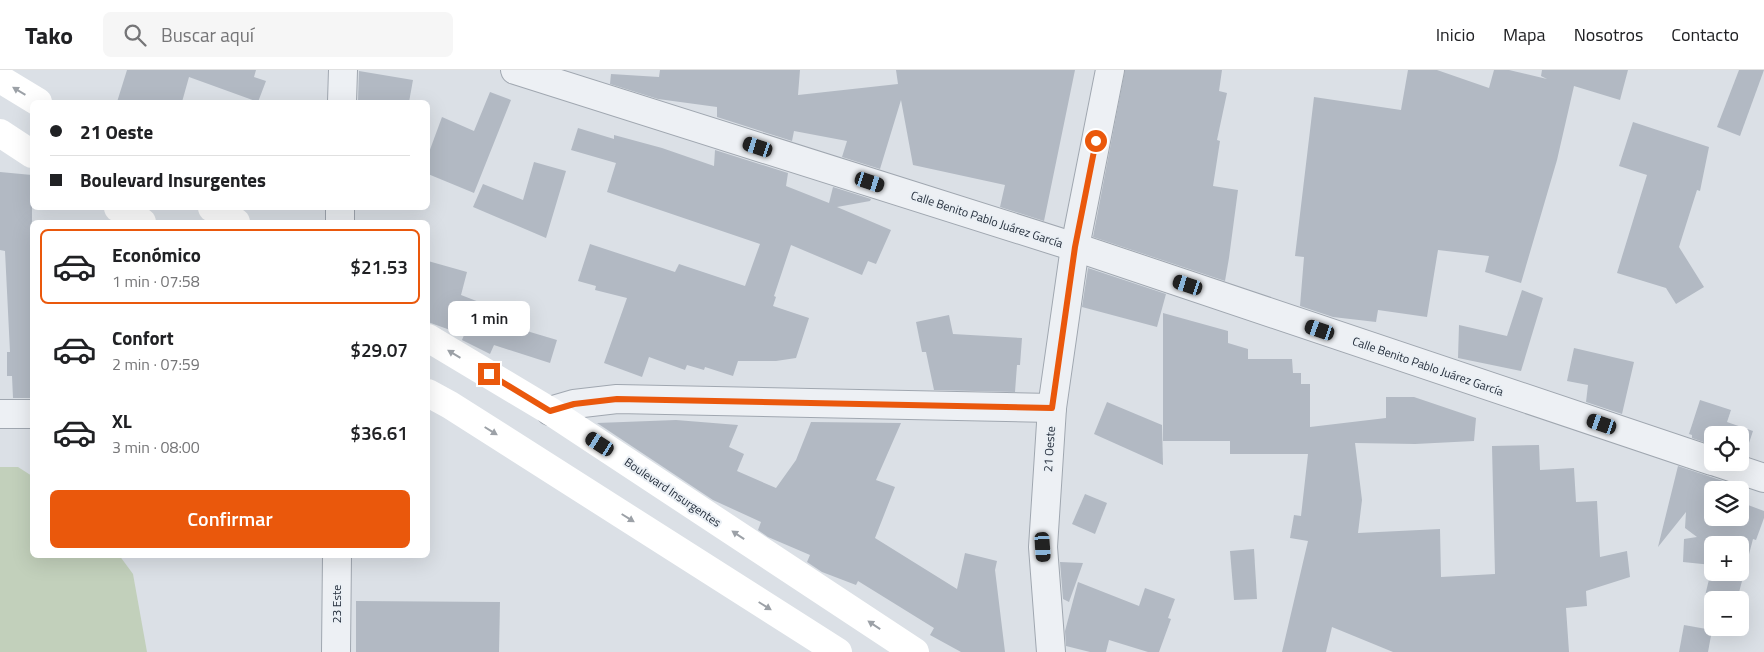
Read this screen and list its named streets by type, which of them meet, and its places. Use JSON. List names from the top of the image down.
{
  "streets": {
    "main road": ["Boulevard Insurgentes"],
    "street": ["Calle Benito Pablo Juárez García", "21 Oeste", "23 Este"]
  },
  "crossings": [
    ["Calle Benito Pablo Juárez García", "21 Oeste"]
  ],
  "page": {
    "header": "Tako",
    "search": "Buscar aquí",
    "nav": [
      "Inicio",
      "Mapa",
      "Nosotros",
      "Contacto"
    ],
    "banner": ["21 Oeste", "Boulevard Insurgentes"],
    "list": [
      {
        "name": "Económico",
        "note": "1 min · 07:58",
        "value": "$21.53"
      },
      {
        "name": "Confort",
        "note": "2 min · 07:59",
        "value": "$29.07"
      },
      {
        "name": "XL",
        "note": "3 min · 08:00",
        "value": "$36.61"
      }
    ],
    "bubble": "1 min",
    "map_buttons": ["+", "−"],
    "buttons": "Confirmar"
  }
}
